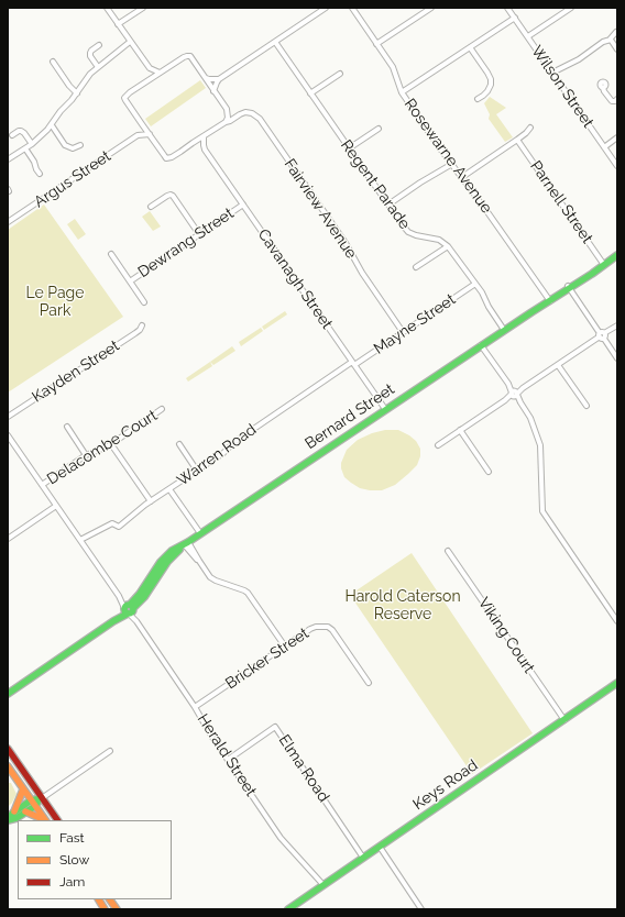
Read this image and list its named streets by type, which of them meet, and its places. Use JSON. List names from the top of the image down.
{
  "streets": {
    "main road": ["Bernard Street", "Keys Road"],
    "street": [
      "Wilson Street",
      "Rosewarne Avenue",
      "Argus Street",
      "Regent Parade",
      "Parnell Street",
      "Fairview Avenue",
      "Dewrang Street",
      "Cavanagh Street",
      "Mayne Street",
      "Kayden Street",
      "Delacombe Court",
      "Warren Road",
      "Viking Court",
      "Bricker Street",
      "Herald Street",
      "Elma Road"
    ]
  },
  "crossings": [
    ["Rosewarne Avenue", "Bernard Street"],
    ["Parnell Street", "Bernard Street"],
    ["Fairview Avenue", "Mayne Street"],
    ["Dewrang Street", "Cavanagh Street"],
    ["Cavanagh Street", "Mayne Street"],
    ["Cavanagh Street", "Bernard Street"],
    ["Cavanagh Street", "Warren Road"],
    ["Mayne Street", "Warren Road"],
    ["Bernard Street", "Herald Street"],
    ["Delacombe Court", "Herald Street"],
    ["Warren Road", "Herald Street"],
    ["Viking Court", "Keys Road"],
    ["Bricker Street", "Herald Street"],
    ["Herald Street", "Elma Road"],
    ["Herald Street", "Keys Road"],
    ["Elma Road", "Keys Road"]
  ],
  "parks": ["Le Page Park", "Harold Caterson Reserve"],
  "legend": ["Fast", "Slow", "Jam"]
}
